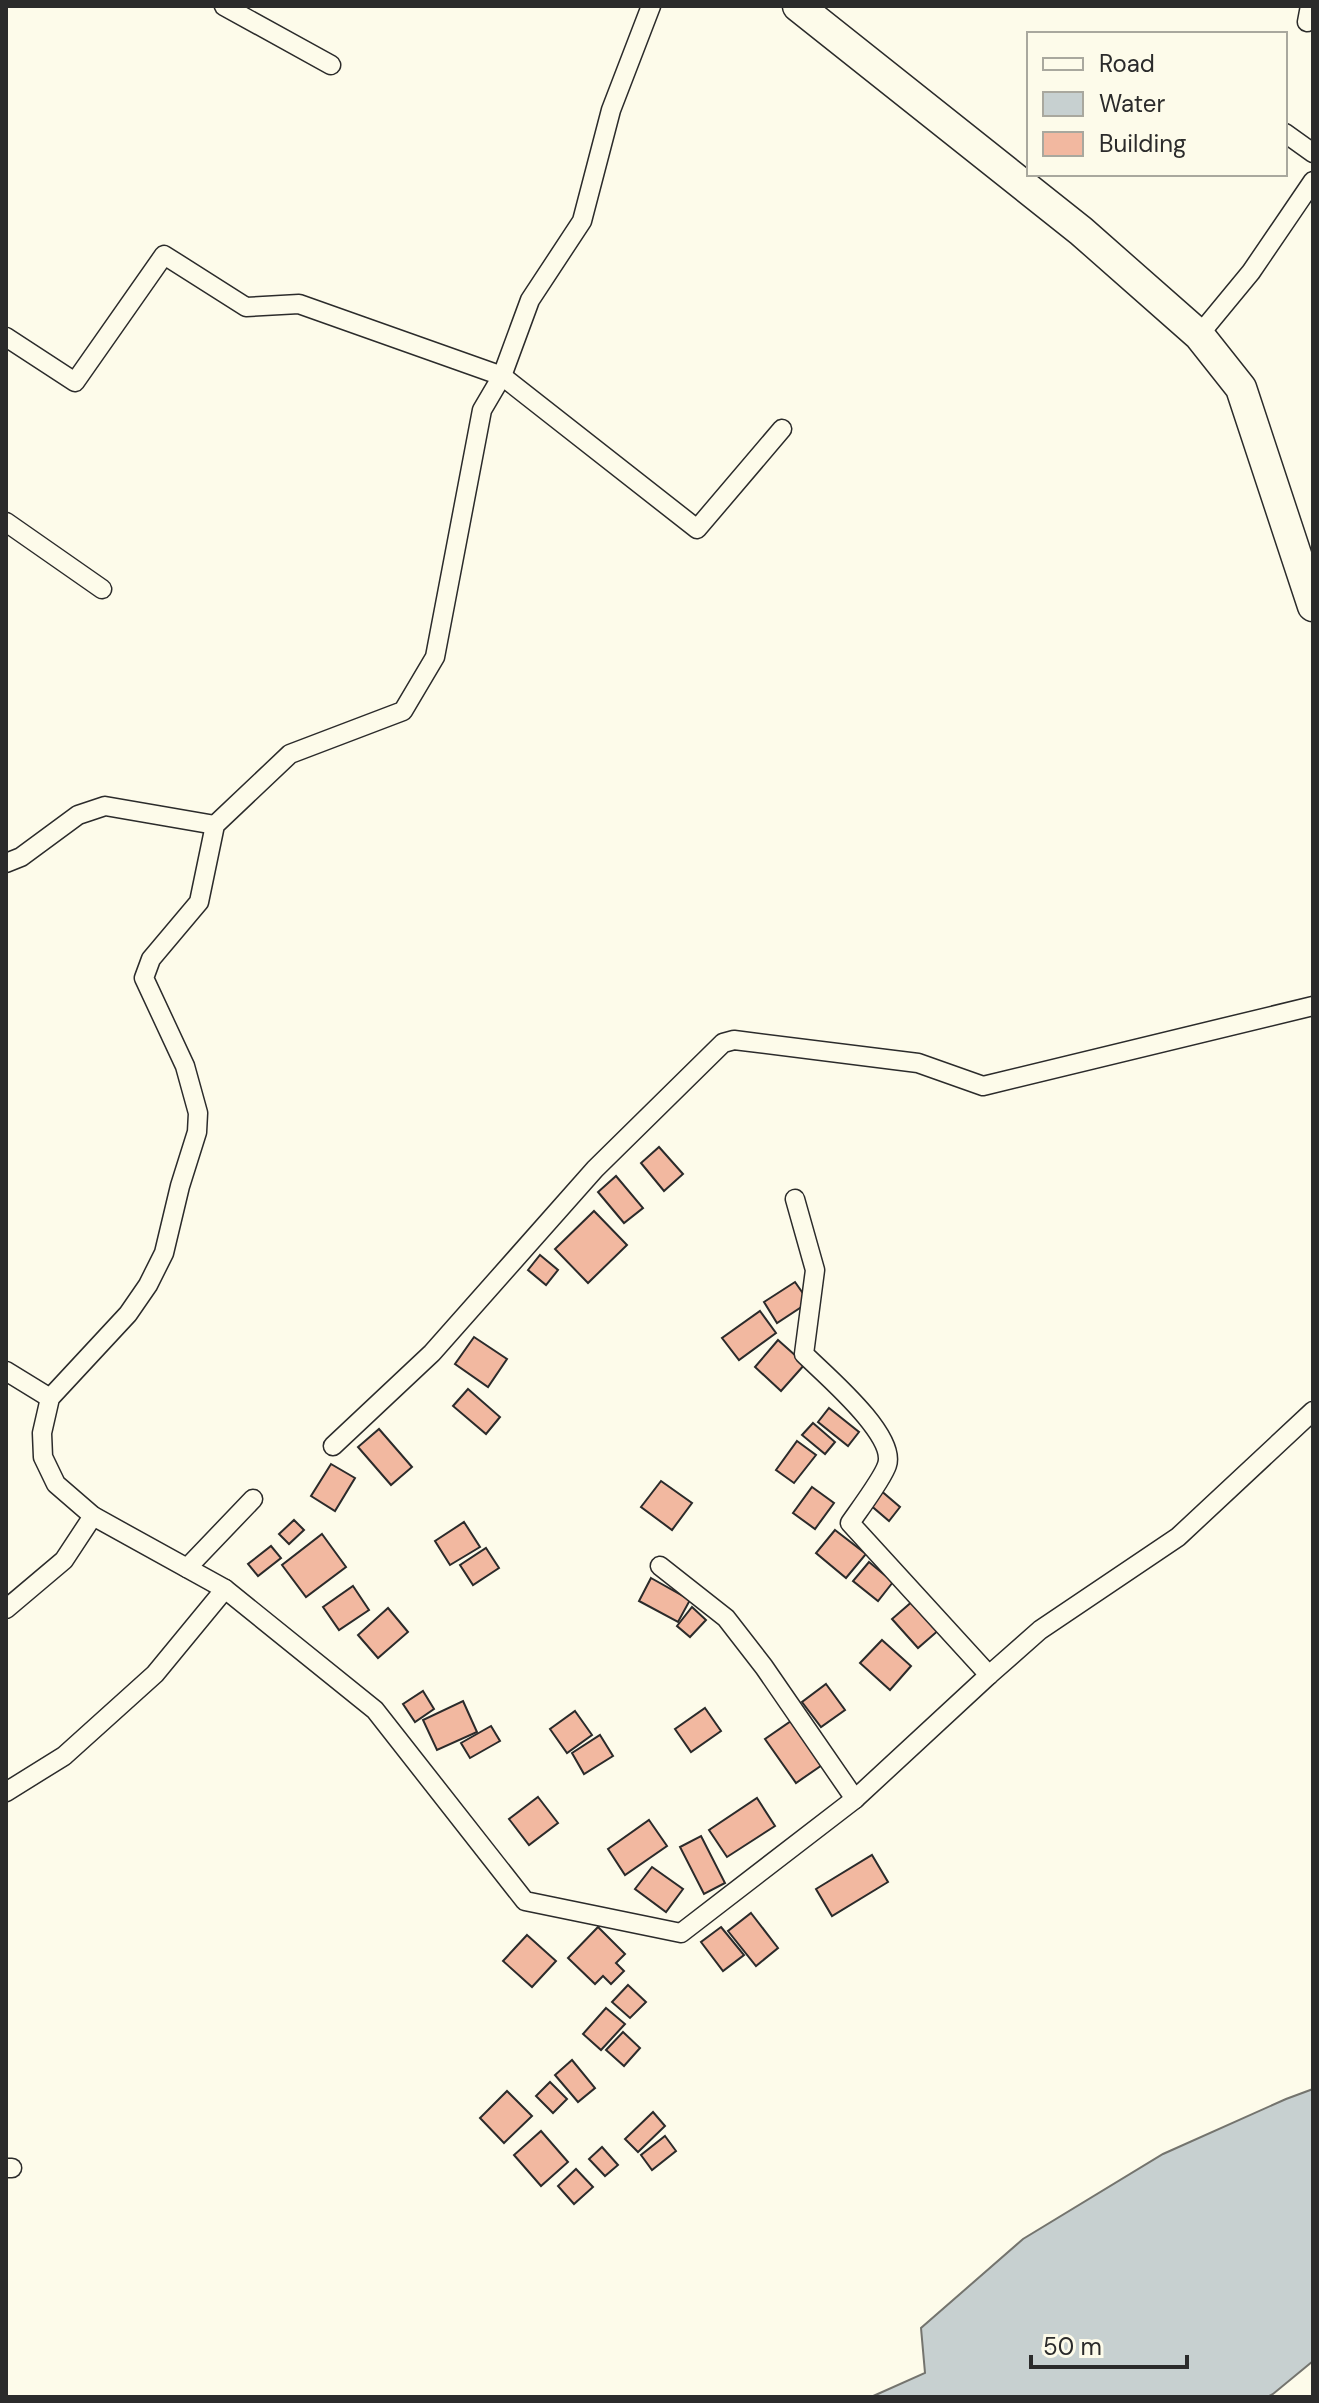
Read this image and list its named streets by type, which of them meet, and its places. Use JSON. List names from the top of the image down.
{
  "legend": ["Road", "Water", "Building"],
  "scale_bar": "50 m"
}
